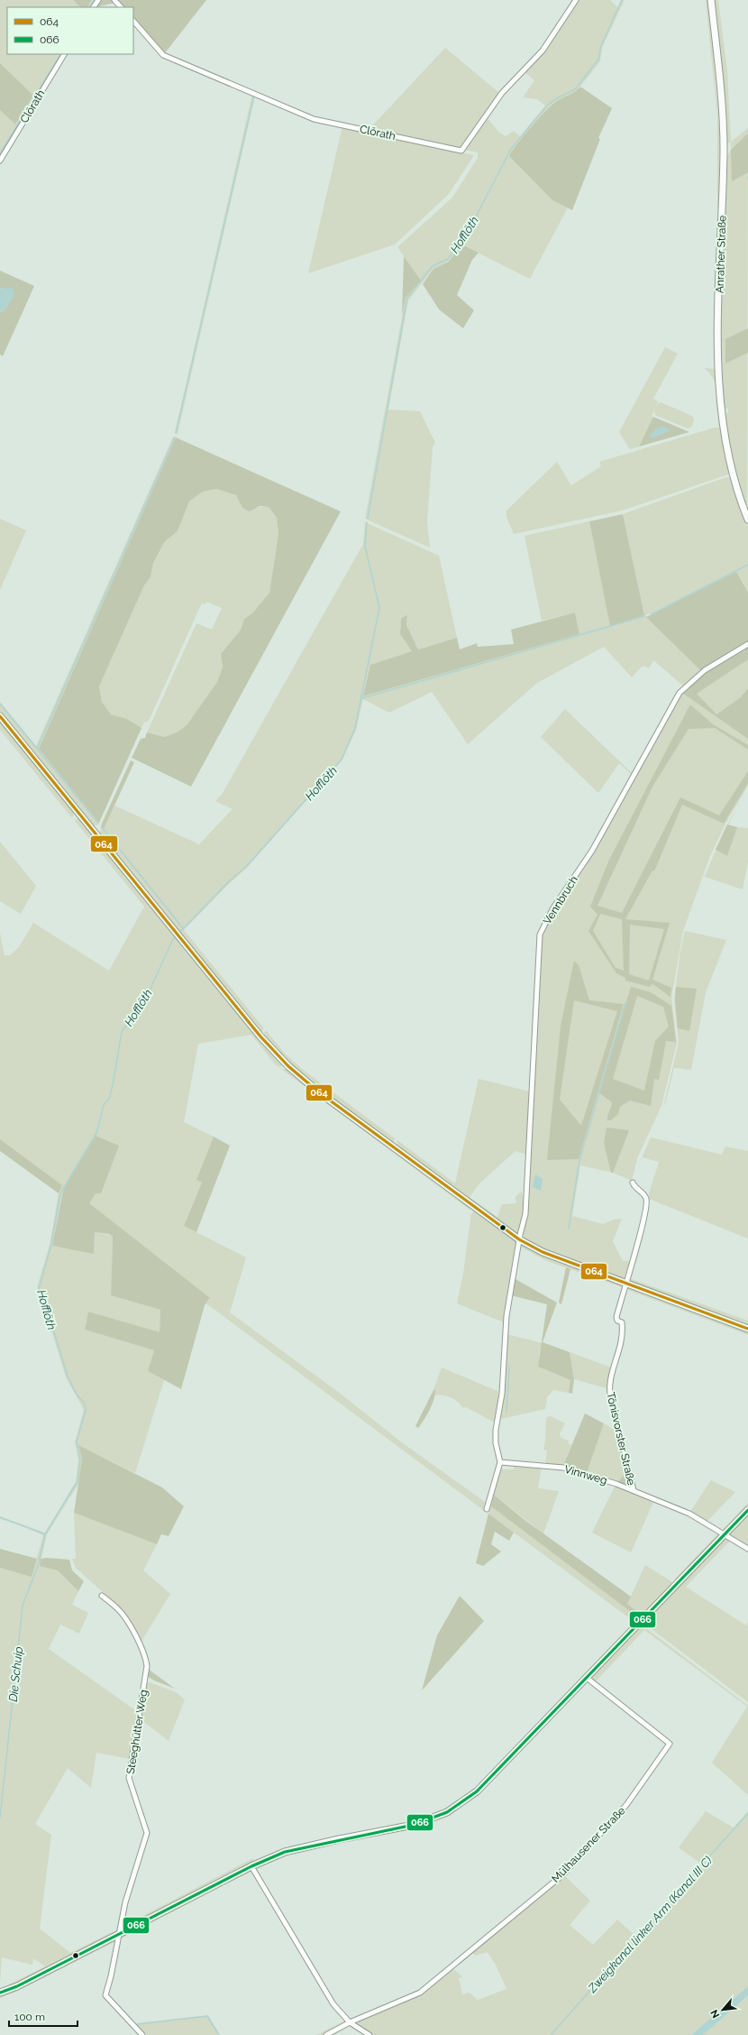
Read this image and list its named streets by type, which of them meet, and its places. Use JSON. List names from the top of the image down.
{
  "streets": {
    "main road": ["Anrather Straße"],
    "street": [
      "Clörath",
      "Vennbruch",
      "Tönisvorster Straße",
      "Vinnweg",
      "Steeghütter Weg",
      "Mülhausener Straße"
    ]
  },
  "crossings": [
    ["Tönisvorster Straße", "Vinnweg"]
  ],
  "water": ["Hofflöth", "Die Schuip", "Zweigkanal linker Arm (Kanal III C)"],
  "lines": ["transit line 064", "transit line 066"],
  "legend": ["064", "066"],
  "scale_bar": "100 m",
  "north": "bottom left"
}
